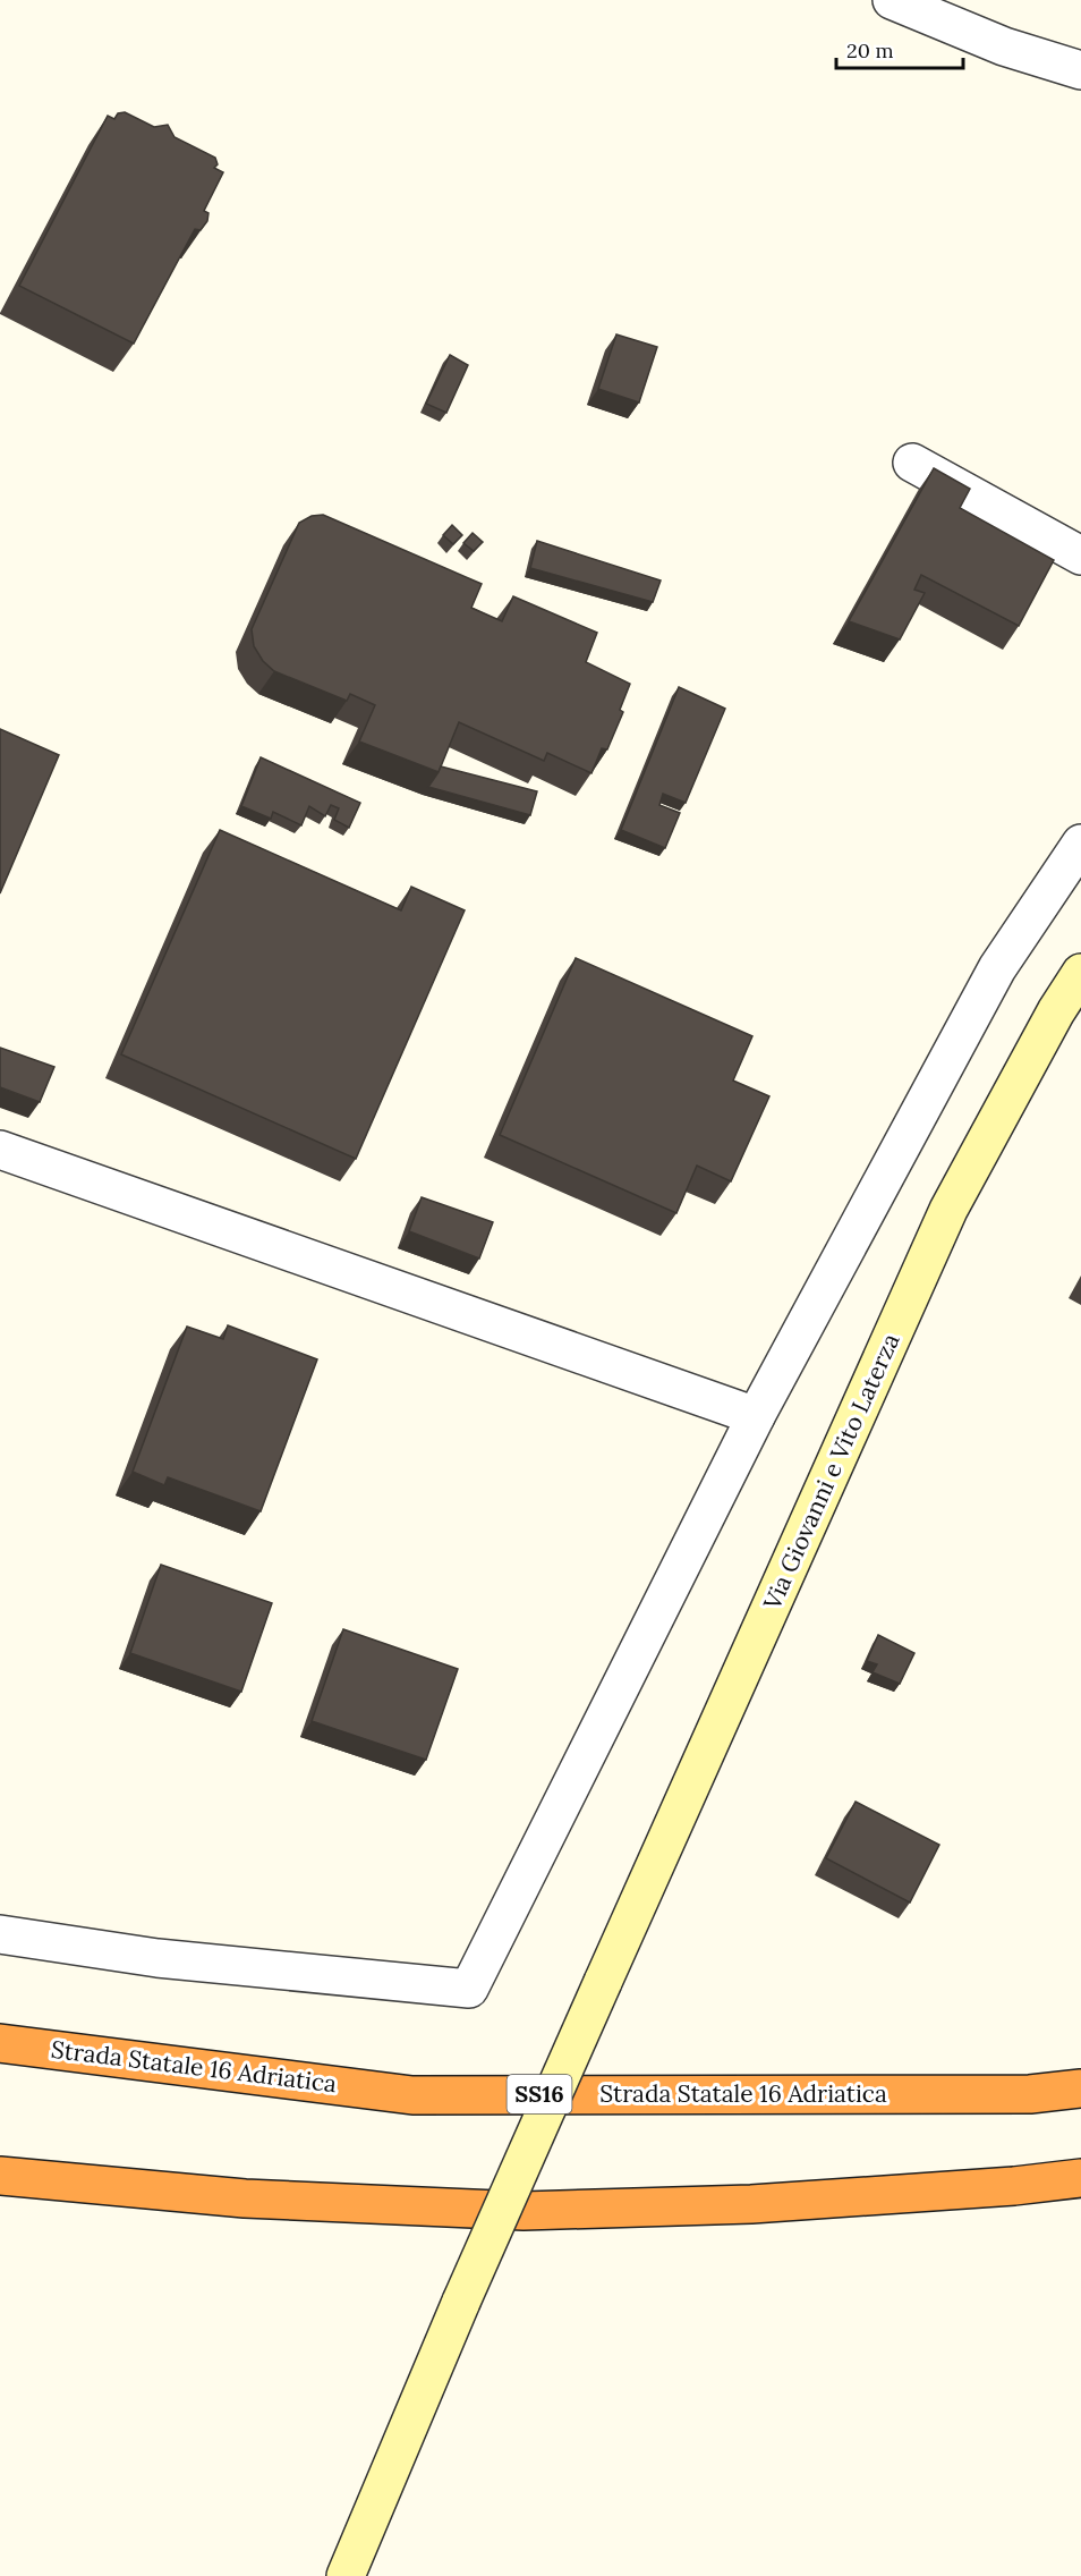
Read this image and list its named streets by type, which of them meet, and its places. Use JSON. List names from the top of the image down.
{
  "streets": {
    "highway": ["Strada Statale 16 Adriatica", "SS16"],
    "street": ["Via Giovanni e Vito Laterza"]
  },
  "scale_bar": "20 m"
}
